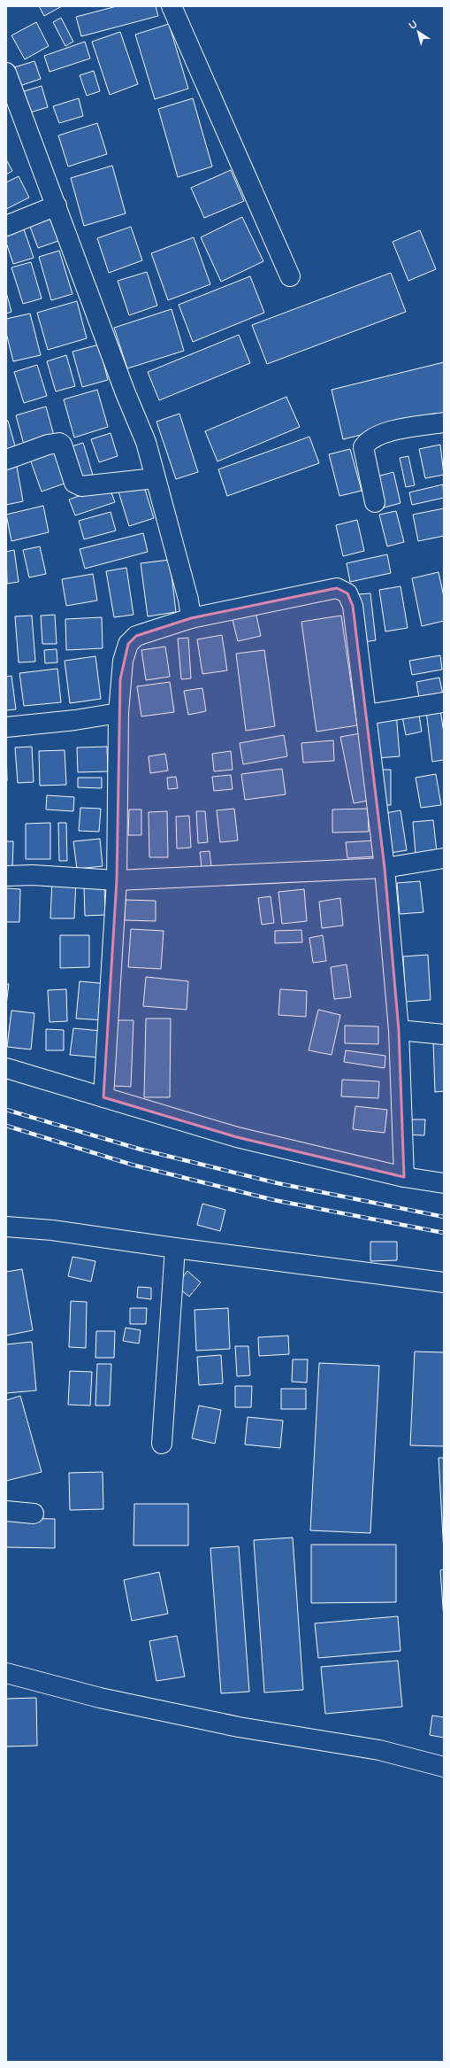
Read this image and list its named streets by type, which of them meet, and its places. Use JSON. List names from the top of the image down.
{
  "north": "top left"
}
